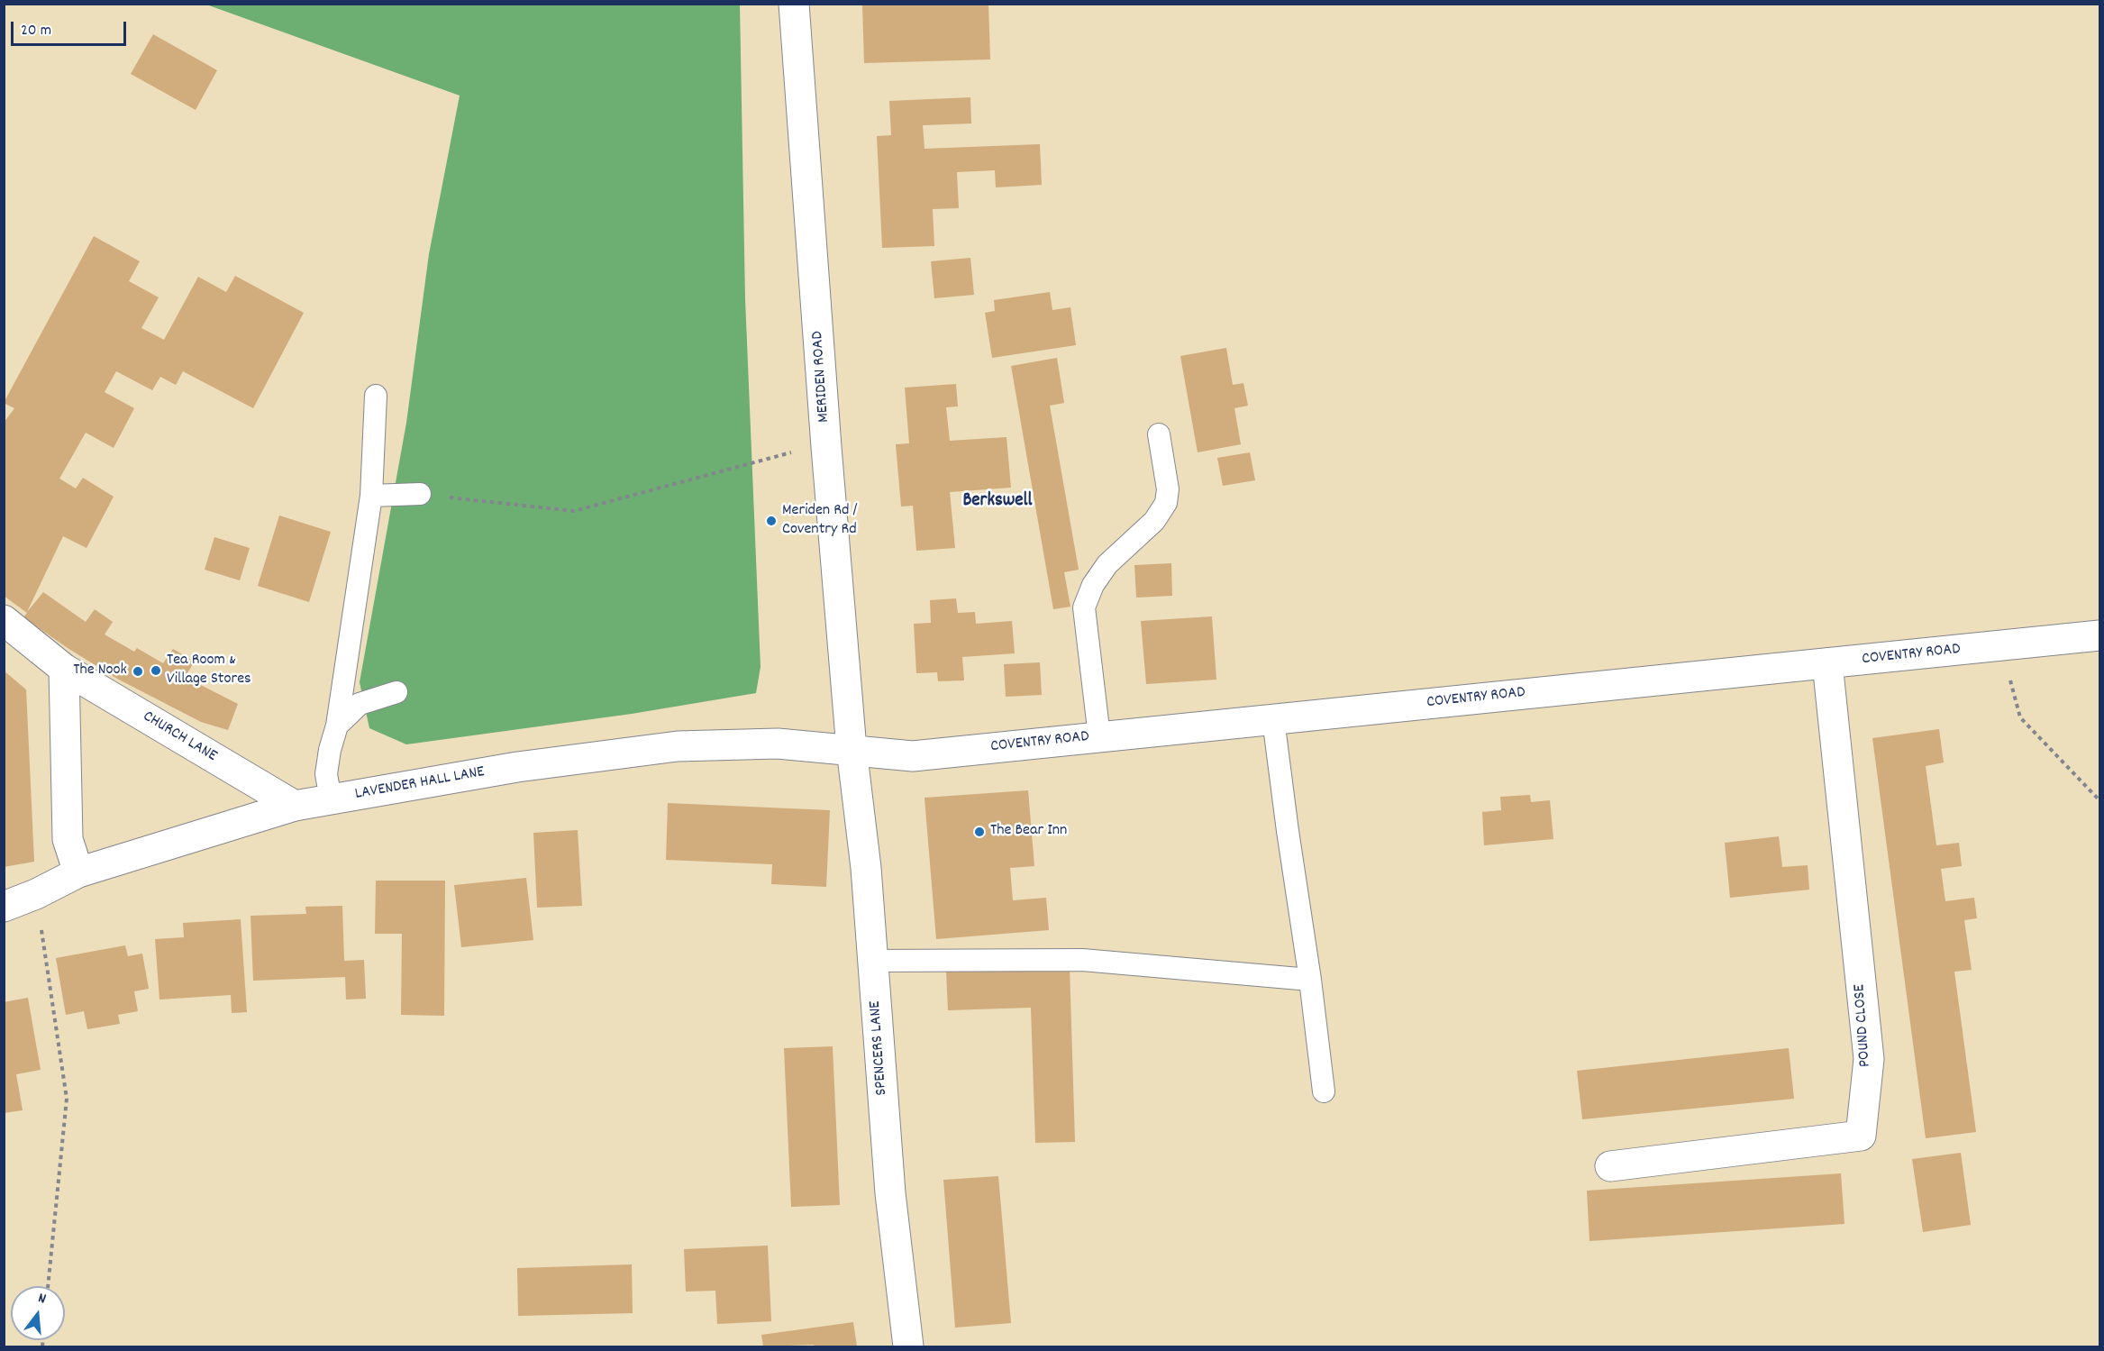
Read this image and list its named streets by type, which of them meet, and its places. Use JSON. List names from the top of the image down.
{
  "streets": {
    "street": [
      "MERIDEN ROAD",
      "COVENTRY ROAD",
      "CHURCH LANE",
      "LAVENDER HALL LANE",
      "POUND CLOSE",
      "SPENCERS LANE"
    ]
  },
  "crossings": [
    ["MERIDEN ROAD", "COVENTRY ROAD"],
    ["MERIDEN ROAD", "LAVENDER HALL LANE"],
    ["MERIDEN ROAD", "SPENCERS LANE"],
    ["COVENTRY ROAD", "LAVENDER HALL LANE"],
    ["COVENTRY ROAD", "POUND CLOSE"],
    ["COVENTRY ROAD", "SPENCERS LANE"],
    ["CHURCH LANE", "LAVENDER HALL LANE"],
    ["LAVENDER HALL LANE", "SPENCERS LANE"]
  ],
  "districts": ["Berkswell"],
  "places": [
    "Meriden Rd / Coventry Rd",
    "Tea Room & Village Stores",
    "The Nook",
    "The Bear Inn"
  ],
  "scale_bar": "20 m",
  "north": "top"
}
